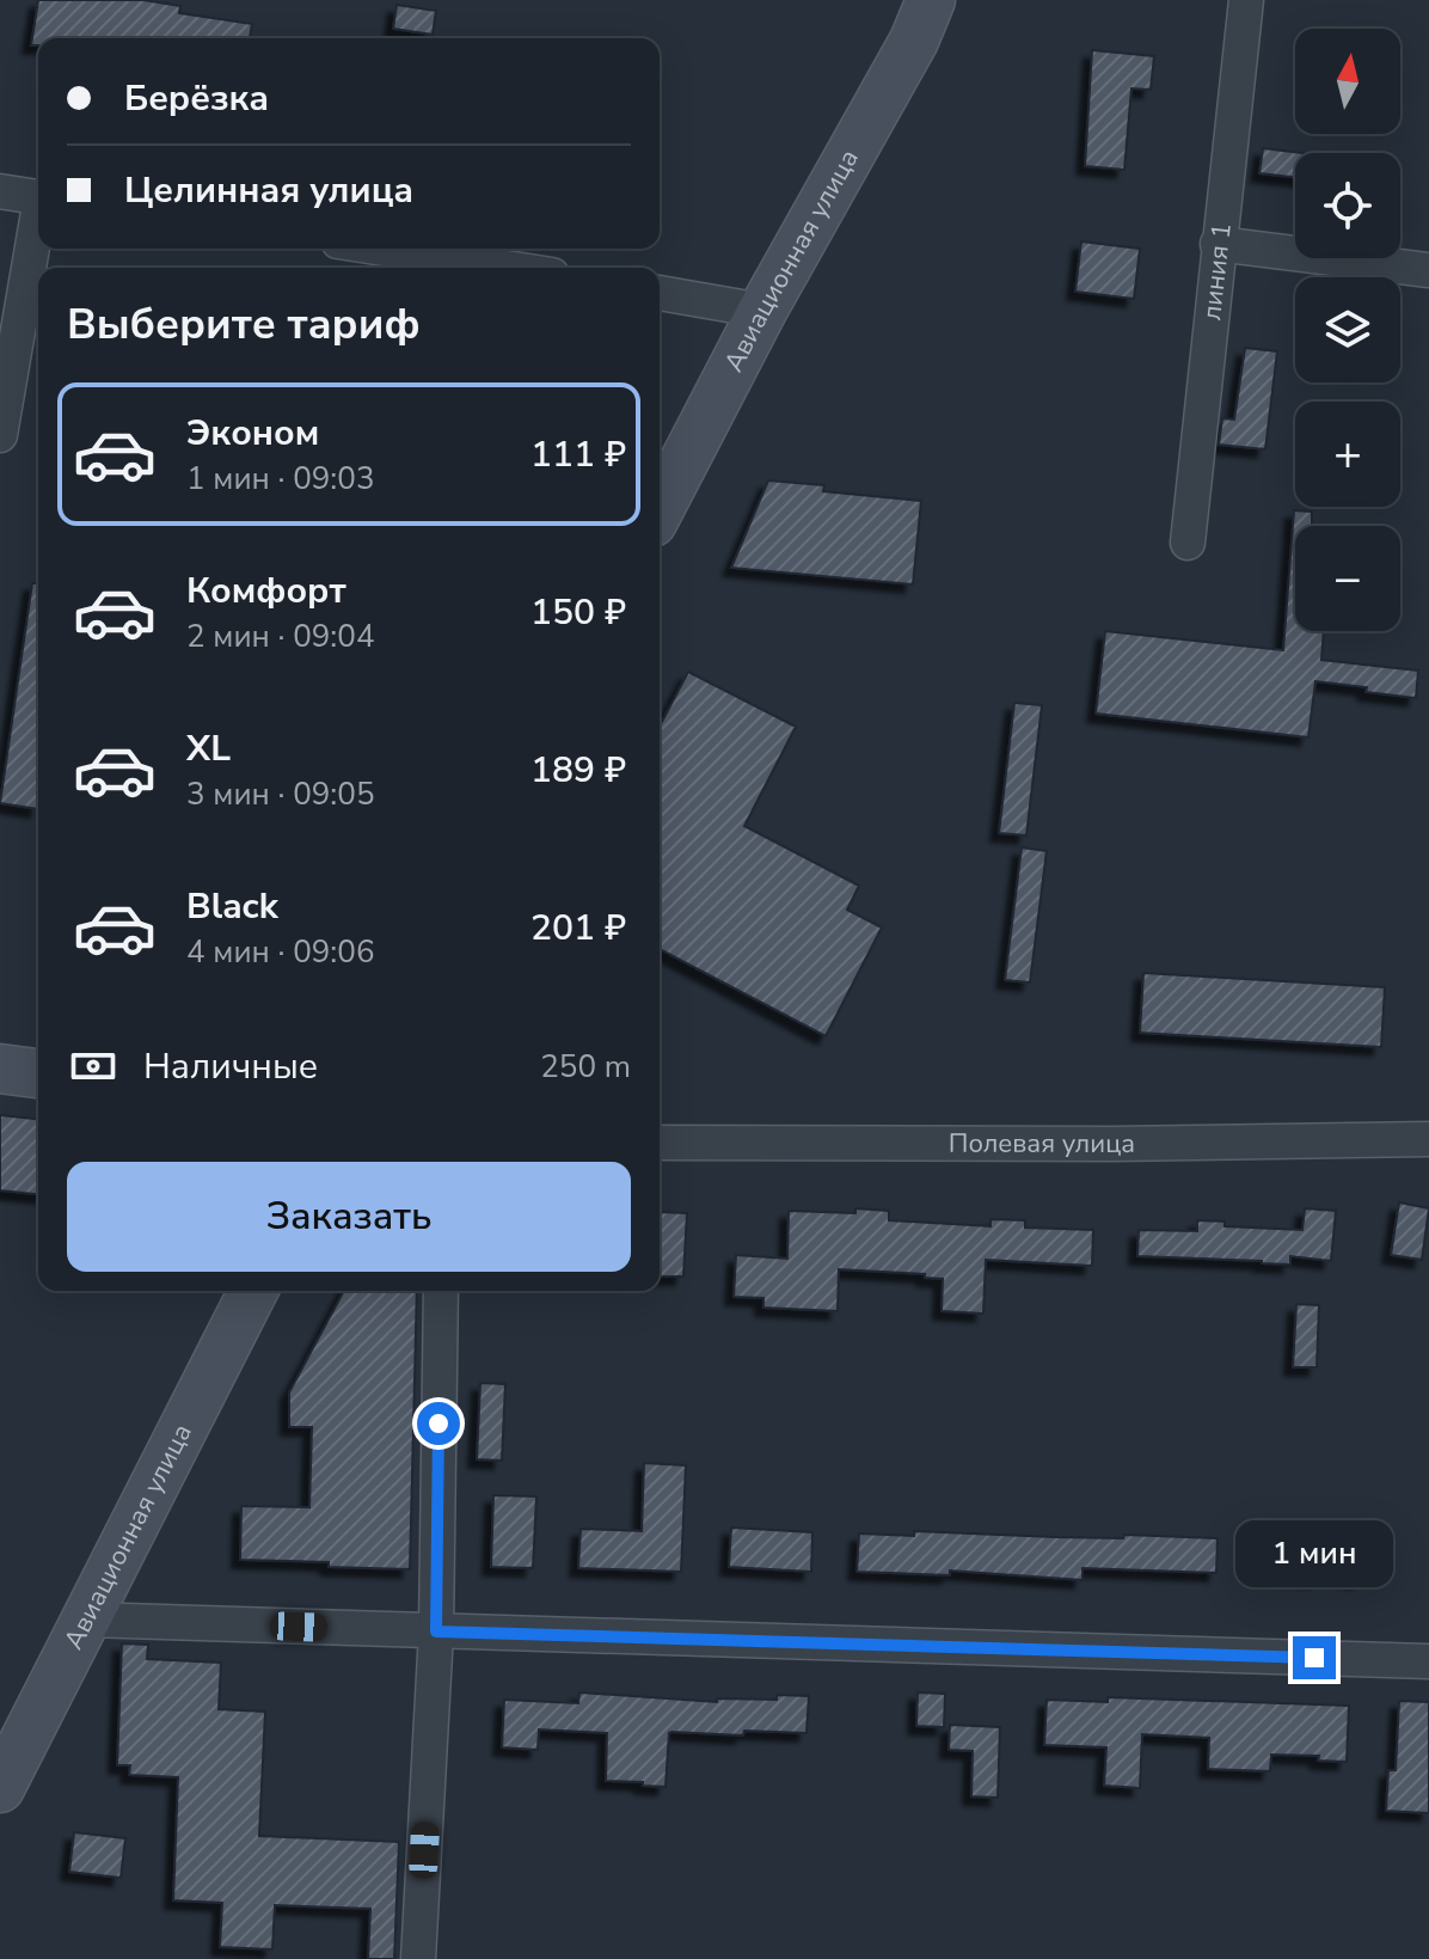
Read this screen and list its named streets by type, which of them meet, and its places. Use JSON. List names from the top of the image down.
{
  "streets": {
    "main road": ["Авиационная улица"],
    "street": ["линия 1", "Полевая улица"]
  },
  "north": "top",
  "page": {
    "map_buttons": ["+", "−"],
    "banner": ["Берёзка", "Целинная улица"],
    "heading": "Выберите тариф",
    "list": [
      {
        "name": "Эконом",
        "note": "1 мин · 09:03",
        "value": "111 ₽"
      },
      {
        "name": "Комфорт",
        "note": "2 мин · 09:04",
        "value": "150 ₽"
      },
      {
        "name": "XL",
        "note": "3 мин · 09:05",
        "value": "189 ₽"
      },
      {
        "name": "Black",
        "note": "4 мин · 09:06",
        "value": "201 ₽"
      }
    ],
    "pay": ["Наличные", "250 m"],
    "buttons": "Заказать",
    "bubble": "1 мин"
  }
}
